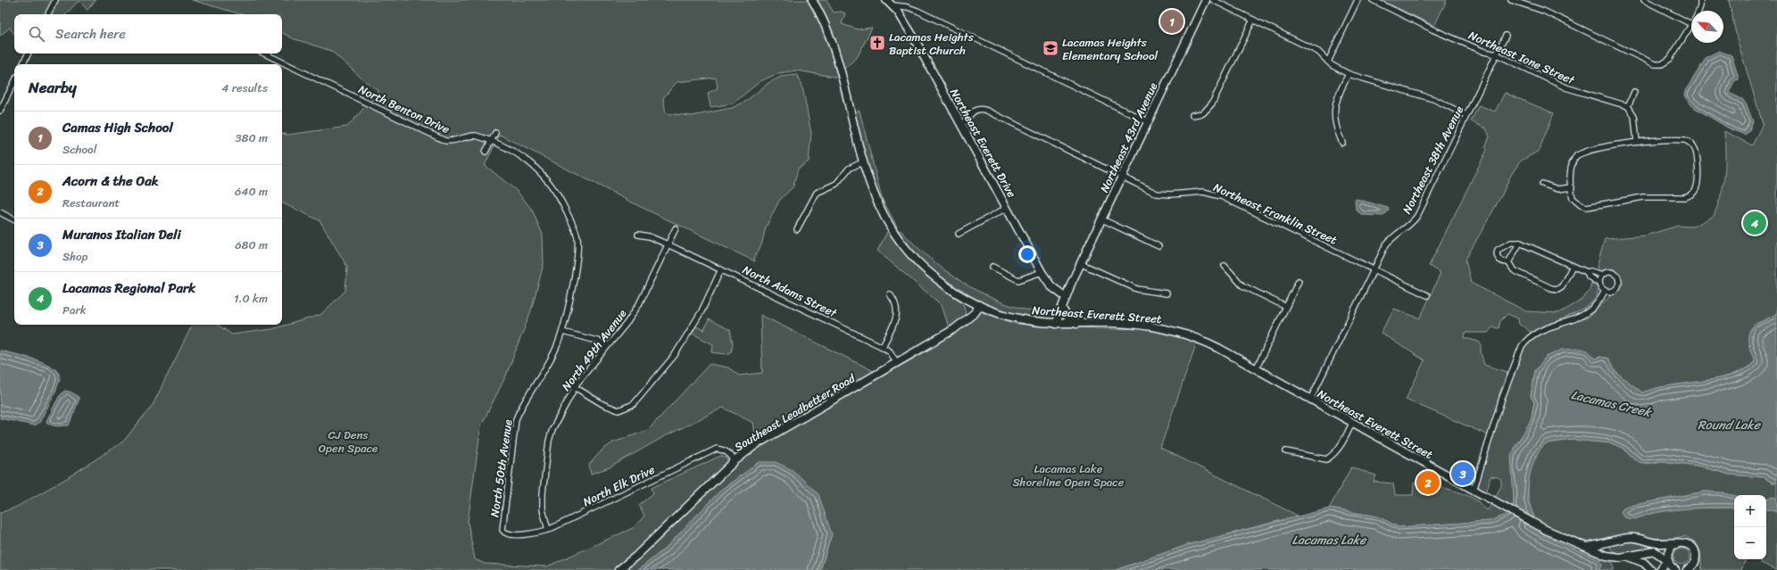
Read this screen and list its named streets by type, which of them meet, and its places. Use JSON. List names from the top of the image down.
{
  "streets": {
    "main road": [
      "Northeast 43rd Avenue",
      "Northeast Everett Drive",
      "Northeast Everett Street",
      "Southeast Leadbetter Road"
    ],
    "street": [
      "Northeast Ione Street",
      "North Benton Drive",
      "Northeast 38th Avenue",
      "Northeast Franklin Street",
      "North Adams Street",
      "North 49th Avenue",
      "North 50th Avenue",
      "North Elk Drive"
    ]
  },
  "crossings": [
    ["Northeast Ione Street", "Northeast 38th Avenue"],
    ["North Benton Drive", "North 50th Avenue"],
    ["Northeast 43rd Avenue", "Northeast Everett Drive"],
    ["Northeast 43rd Avenue", "Northeast Franklin Street"],
    ["Northeast 43rd Avenue", "Northeast Everett Street"],
    ["Northeast Everett Drive", "Northeast Franklin Street"],
    ["Northeast 38th Avenue", "Northeast Franklin Street"],
    ["Northeast 38th Avenue", "Northeast Everett Street"],
    ["North Adams Street", "North 49th Avenue"],
    ["North Adams Street", "Southeast Leadbetter Road"],
    ["Northeast Everett Street", "Southeast Leadbetter Road"],
    ["North 49th Avenue", "North Elk Drive"],
    ["Southeast Leadbetter Road", "North Elk Drive"],
    ["North 50th Avenue", "North Elk Drive"]
  ],
  "water": ["Lacamas Creek", "Round Lake", "Lacamas Lake"],
  "parks": ["CJ Dens Open Space", "Lacamas Lake Shoreline Open Space"],
  "places": {
    "church": ["Lacamas Heights Baptist Church"],
    "school or university": ["Lacamas Heights Elementary School"]
  },
  "north": "top left",
  "page": {
    "pins": [
      "1",
      "4",
      "3",
      "2"
    ],
    "search": "Search here",
    "heading": ["Nearby", "4 results"],
    "list": [
      {
        "mark": "1",
        "name": "Camas High School",
        "note": "School",
        "value": "380 m"
      },
      {
        "mark": "2",
        "name": "Acorn & the Oak",
        "note": "Restaurant",
        "value": "640 m"
      },
      {
        "mark": "3",
        "name": "Muranos Italian Deli",
        "note": "Shop",
        "value": "680 m"
      },
      {
        "mark": "4",
        "name": "Lacamas Regional Park",
        "note": "Park",
        "value": "1.0 km"
      }
    ],
    "map_buttons": ["+", "−"]
  }
}
